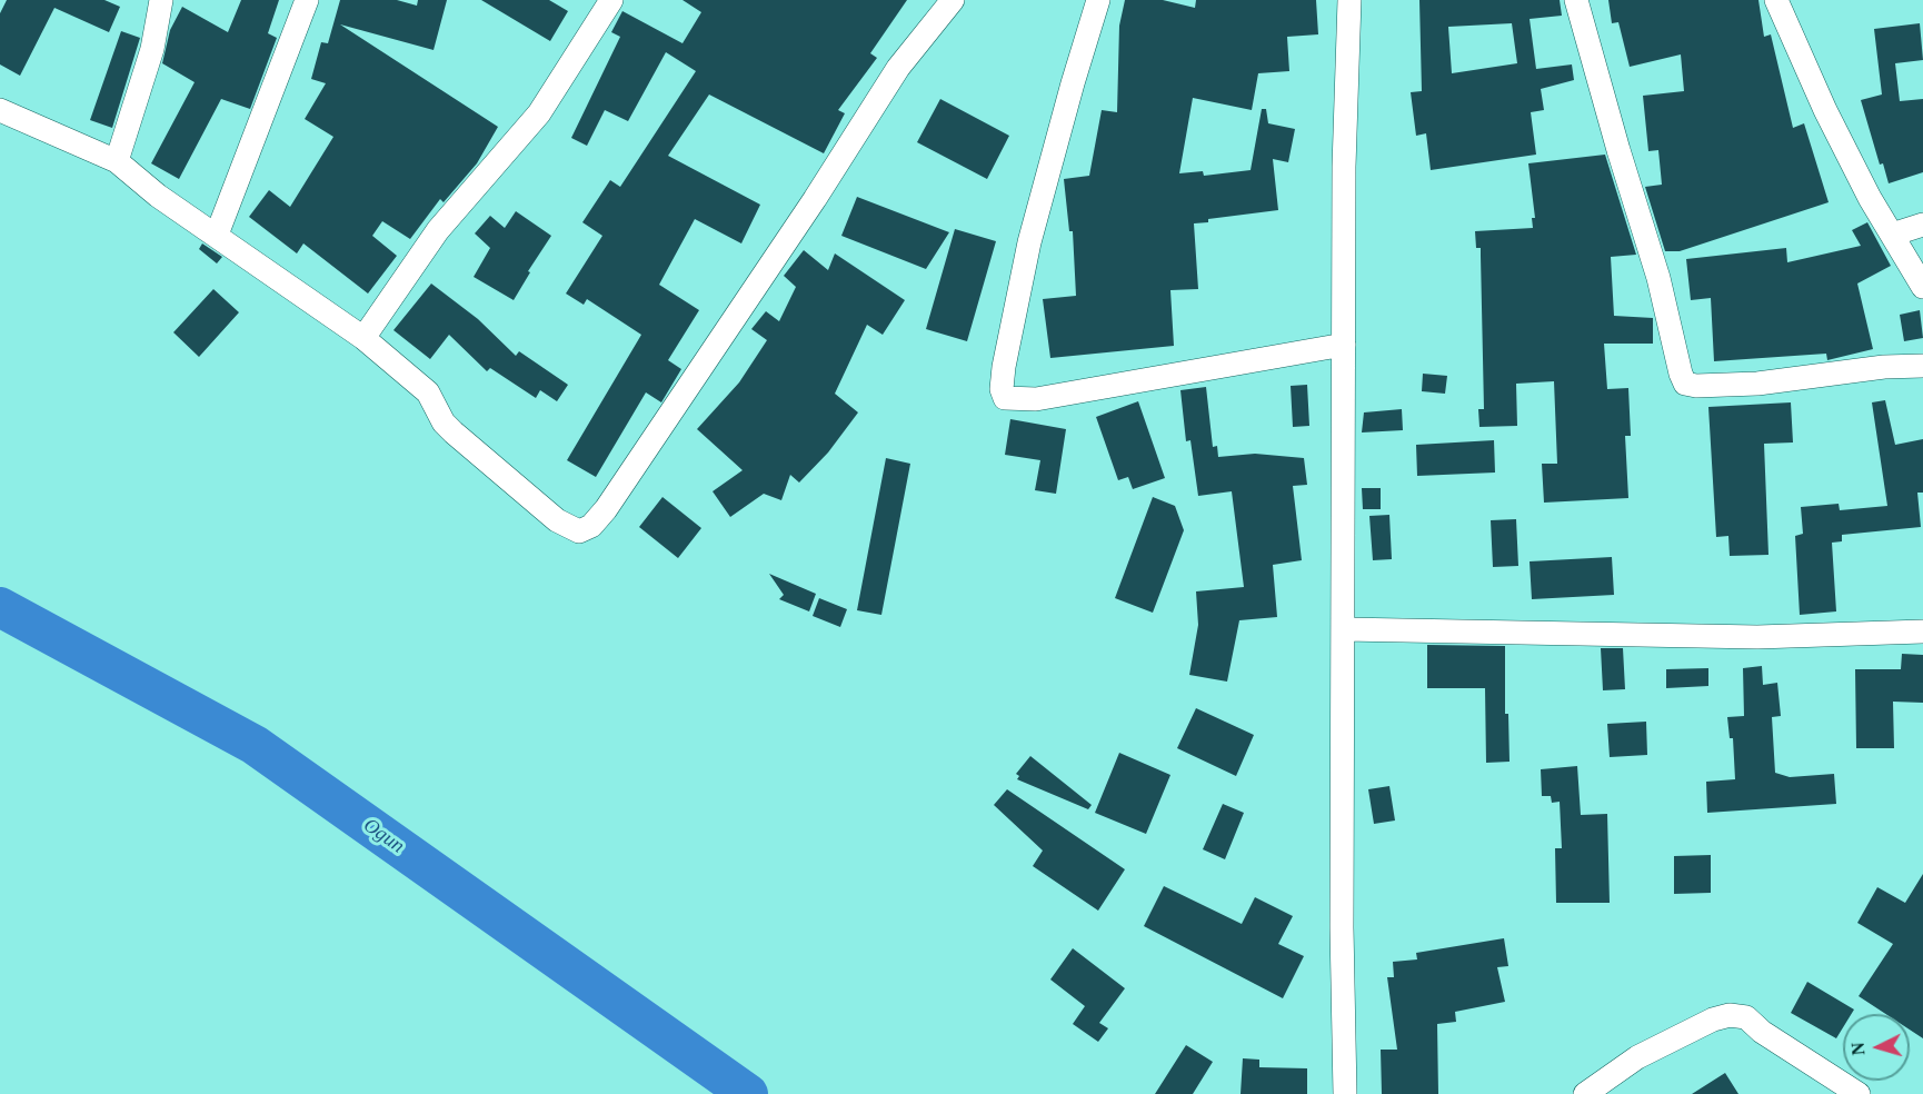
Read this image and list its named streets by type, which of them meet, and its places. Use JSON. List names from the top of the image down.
{
  "water": ["Ogun"],
  "north": "left"
}
